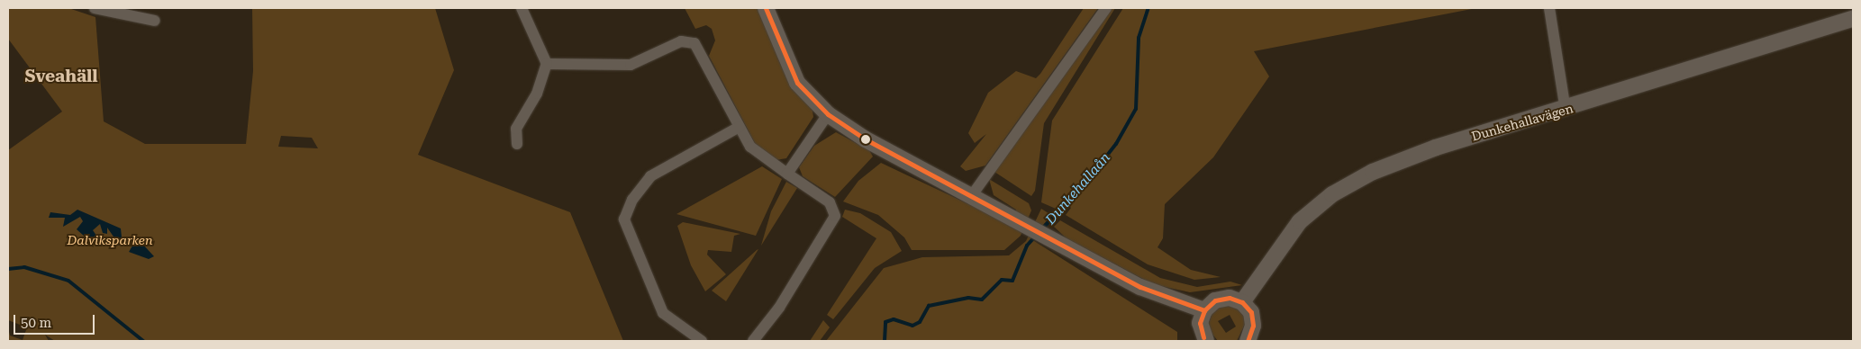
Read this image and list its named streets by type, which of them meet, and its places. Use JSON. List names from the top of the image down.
{
  "streets": {
    "street": ["Dunkehallavägen"]
  },
  "districts": ["Sveahäll"],
  "water": ["Dunkehallaån"],
  "parks": ["Dalviksparken"],
  "scale_bar": "50 m"
}
